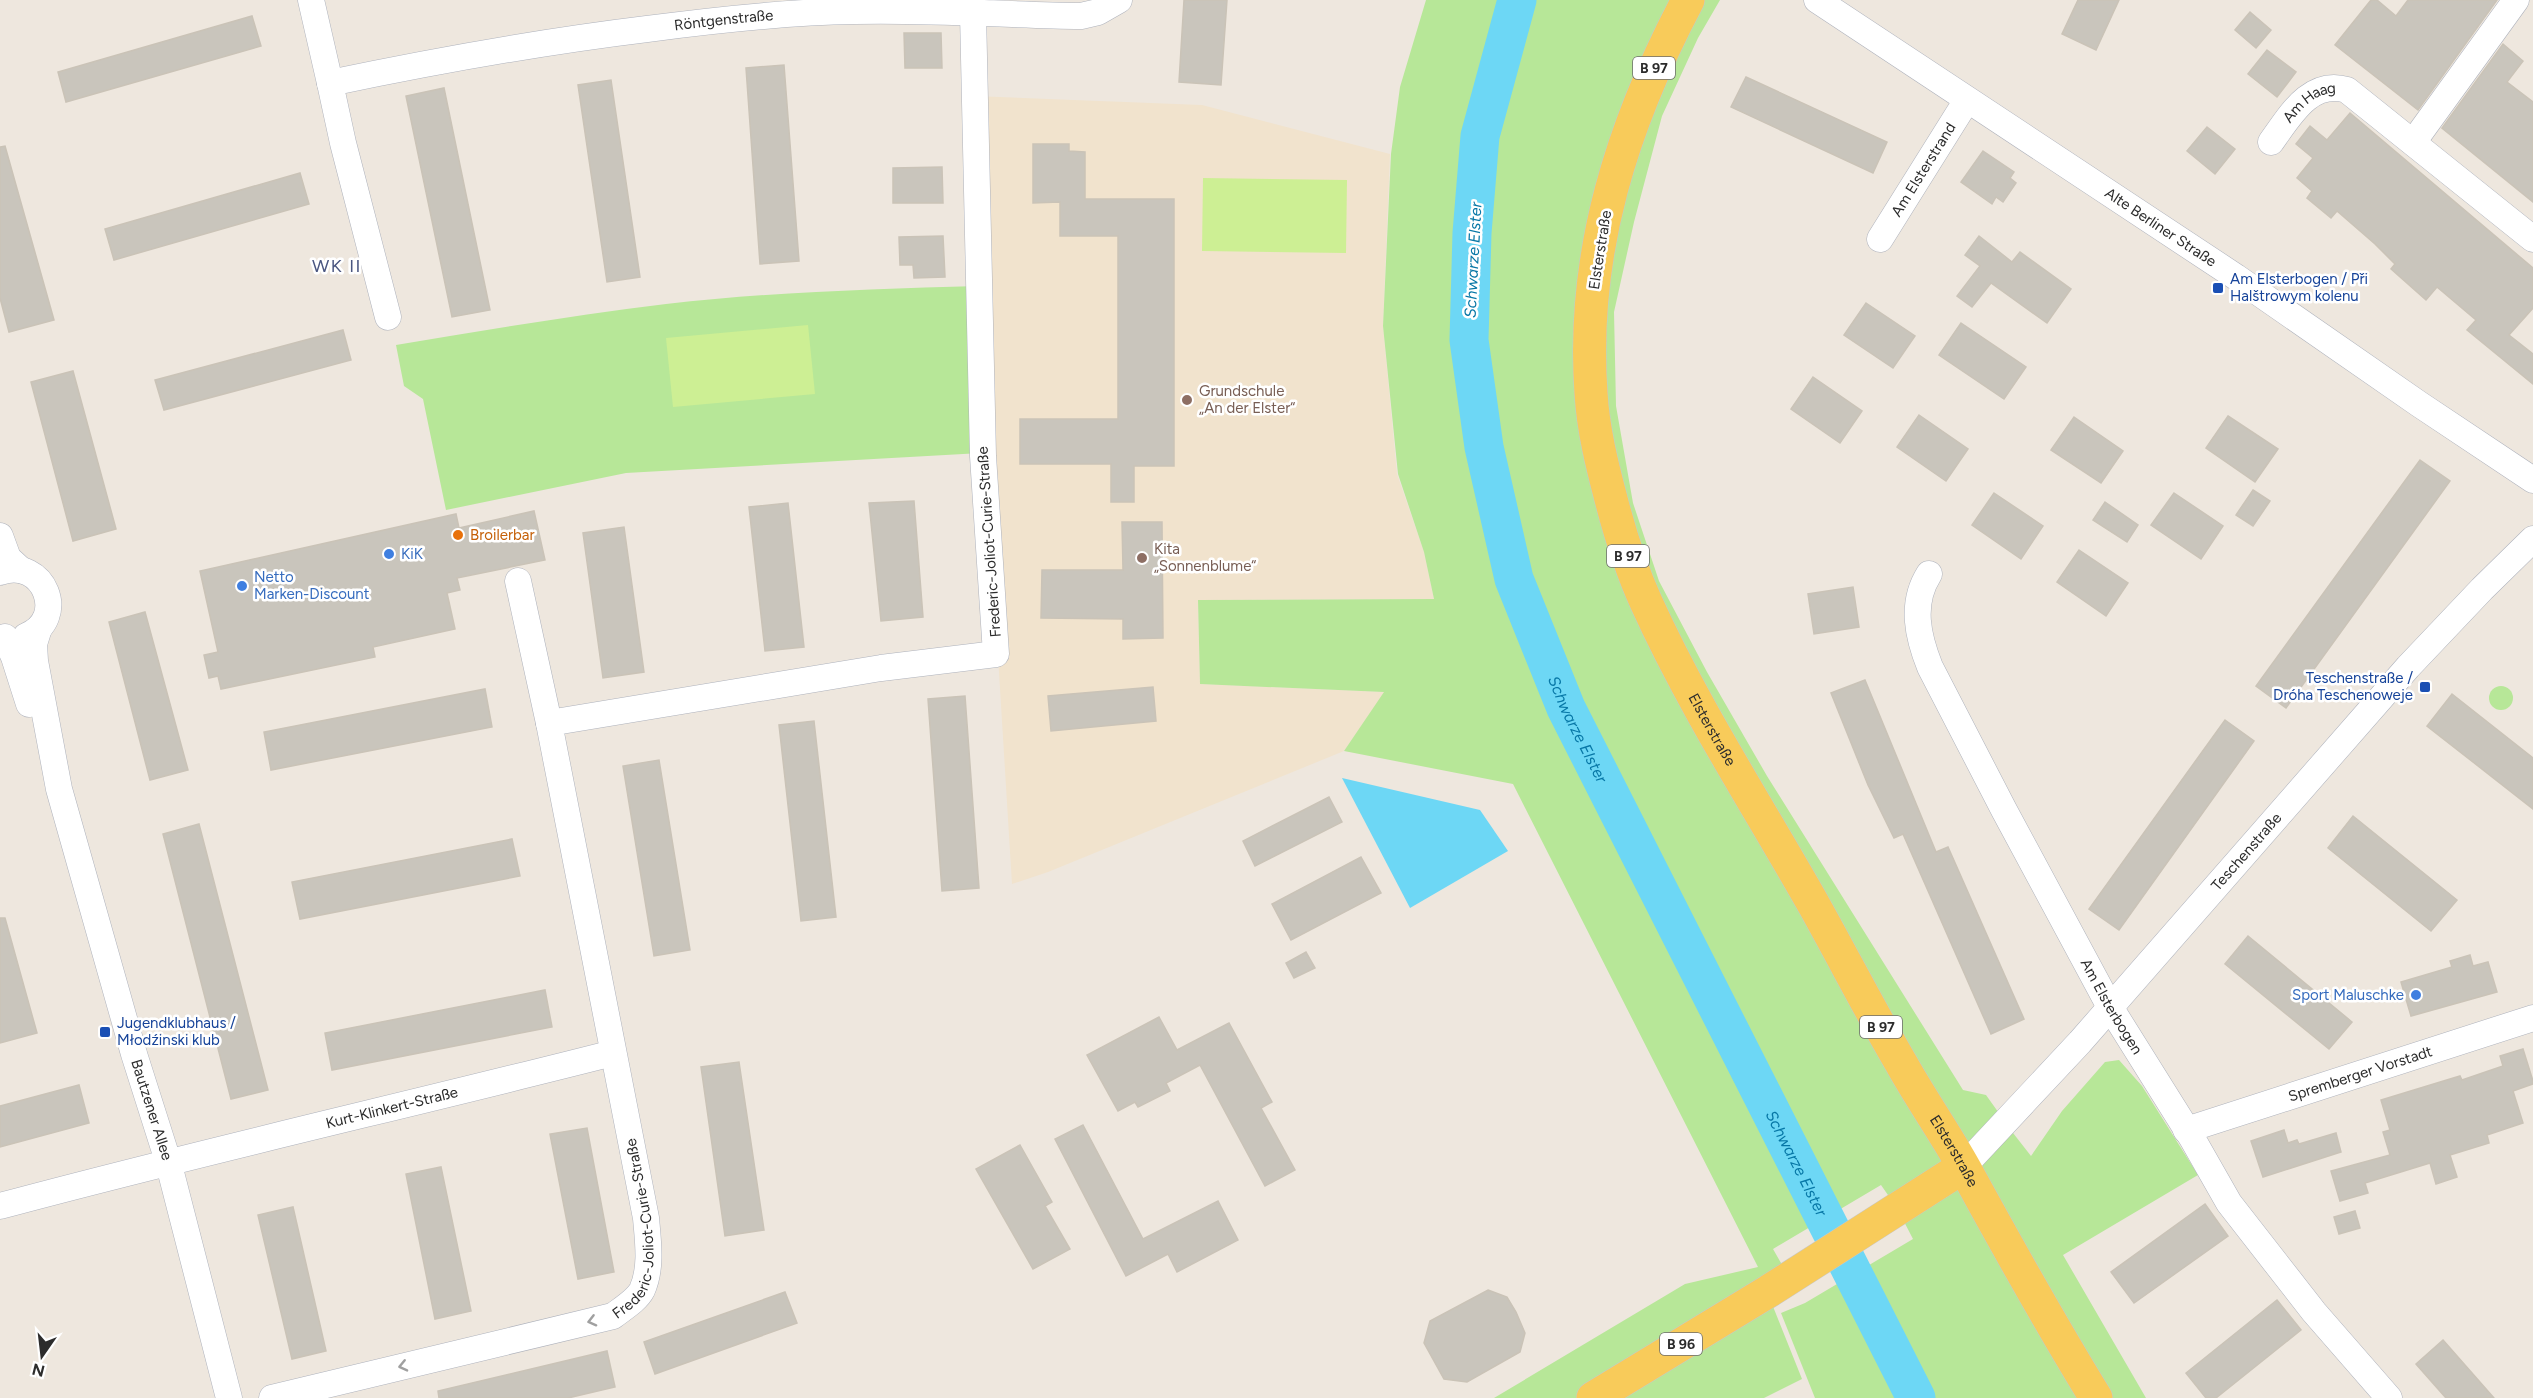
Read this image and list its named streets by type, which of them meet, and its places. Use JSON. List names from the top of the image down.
{
  "streets": {
    "main road": ["B 97", "Elsterstraße", "B 96"],
    "street": [
      "Röntgenstraße",
      "Am Haag",
      "Am Elsterstrand",
      "Alte Berliner Straße",
      "Frederic-Joliot-Curie-Straße",
      "Teschenstraße",
      "Am Elsterbogen",
      "Spremberger Vorstadt",
      "Kurt-Klinkert-Straße",
      "Bautzener Allee"
    ]
  },
  "crossings": [
    ["Röntgenstraße", "Frederic-Joliot-Curie-Straße"],
    ["Am Elsterstrand", "Alte Berliner Straße"],
    ["Elsterstraße", "Teschenstraße"],
    ["Elsterstraße", "B 96"],
    ["Frederic-Joliot-Curie-Straße", "Kurt-Klinkert-Straße"],
    ["Teschenstraße", "Am Elsterbogen"],
    ["Teschenstraße", "B 96"],
    ["Am Elsterbogen", "Spremberger Vorstadt"],
    ["Kurt-Klinkert-Straße", "Bautzener Allee"]
  ],
  "districts": ["WK II"],
  "water": ["Schwarze Elster"],
  "places": {
    "transit": ["Am Elsterbogen / Při Halštrowym kolenu", "Teschenstraße / Dróha Teschenoweje", "Jugendklubhaus / Młodźinski klub"],
    "other": [
      "Grundschule „An der Elster“",
      "Broilerbar",
      "KiK",
      "Kita „Sonnenblume“",
      "Netto Marken-Discount",
      "Sport Maluschke"
    ]
  },
  "north": "bottom"
}
